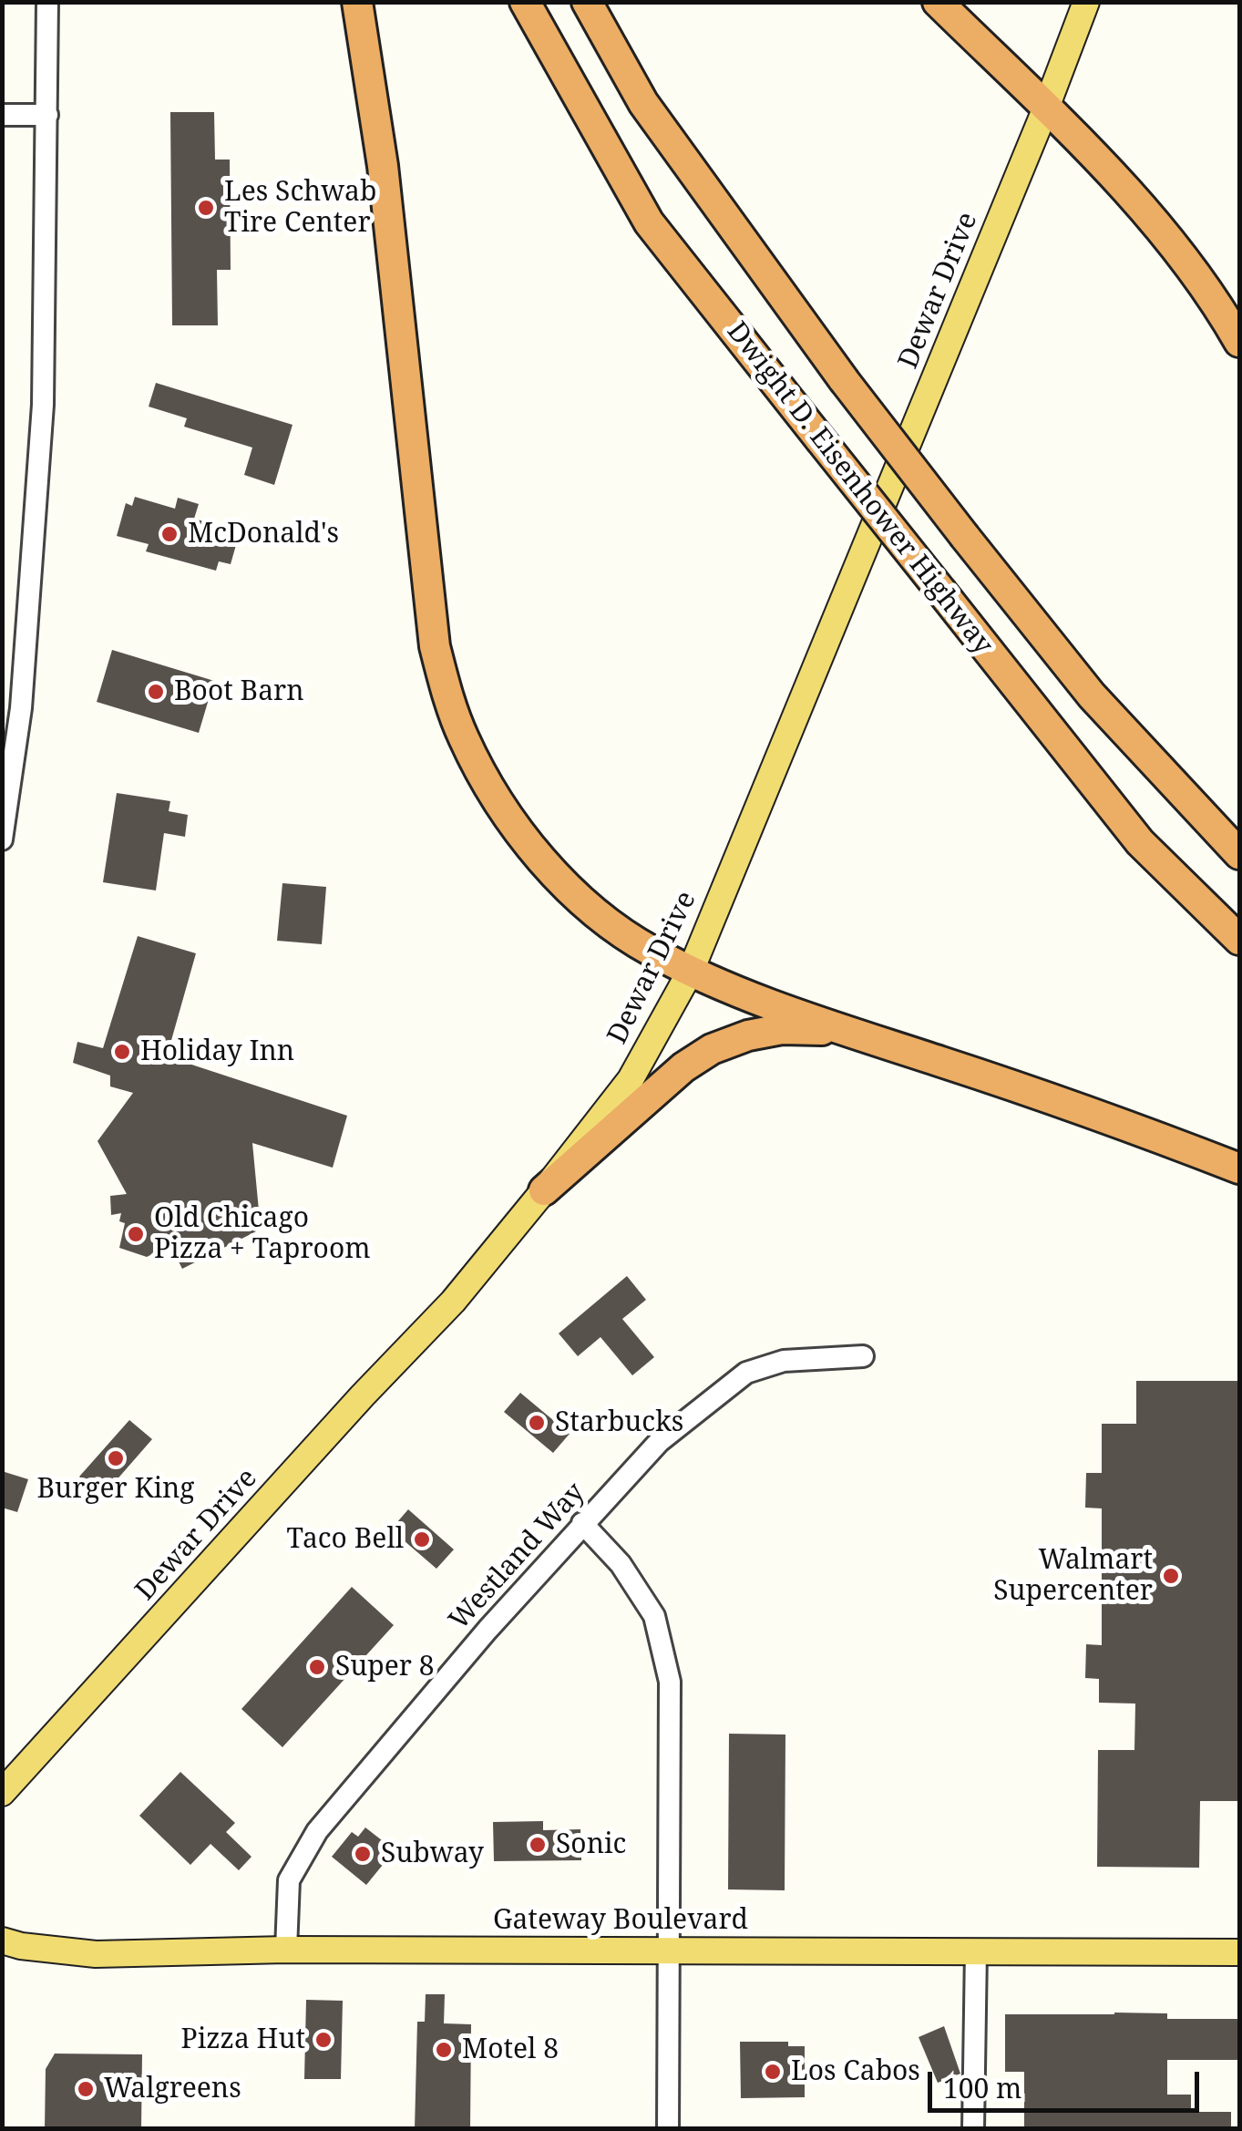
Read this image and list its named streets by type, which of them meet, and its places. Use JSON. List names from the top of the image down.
{
  "streets": {
    "highway": ["Dwight D. Eisenhower Highway"],
    "main road": ["Dewar Drive", "Gateway Boulevard"],
    "street": ["Westland Way"]
  },
  "crossings": [
    ["Westland Way", "Gateway Boulevard"]
  ],
  "places": [
    "Les Schwab Tire Center",
    "McDonald's",
    "Boot Barn",
    "Holiday Inn",
    "Old Chicago Pizza + Taproom",
    "Starbucks",
    "Burger King",
    "Taco Bell",
    "Walmart Supercenter",
    "Super 8",
    "Sonic",
    "Subway",
    "Pizza Hut",
    "Motel 8",
    "Los Cabos",
    "Walgreens"
  ],
  "scale_bar": "100 m"
}
